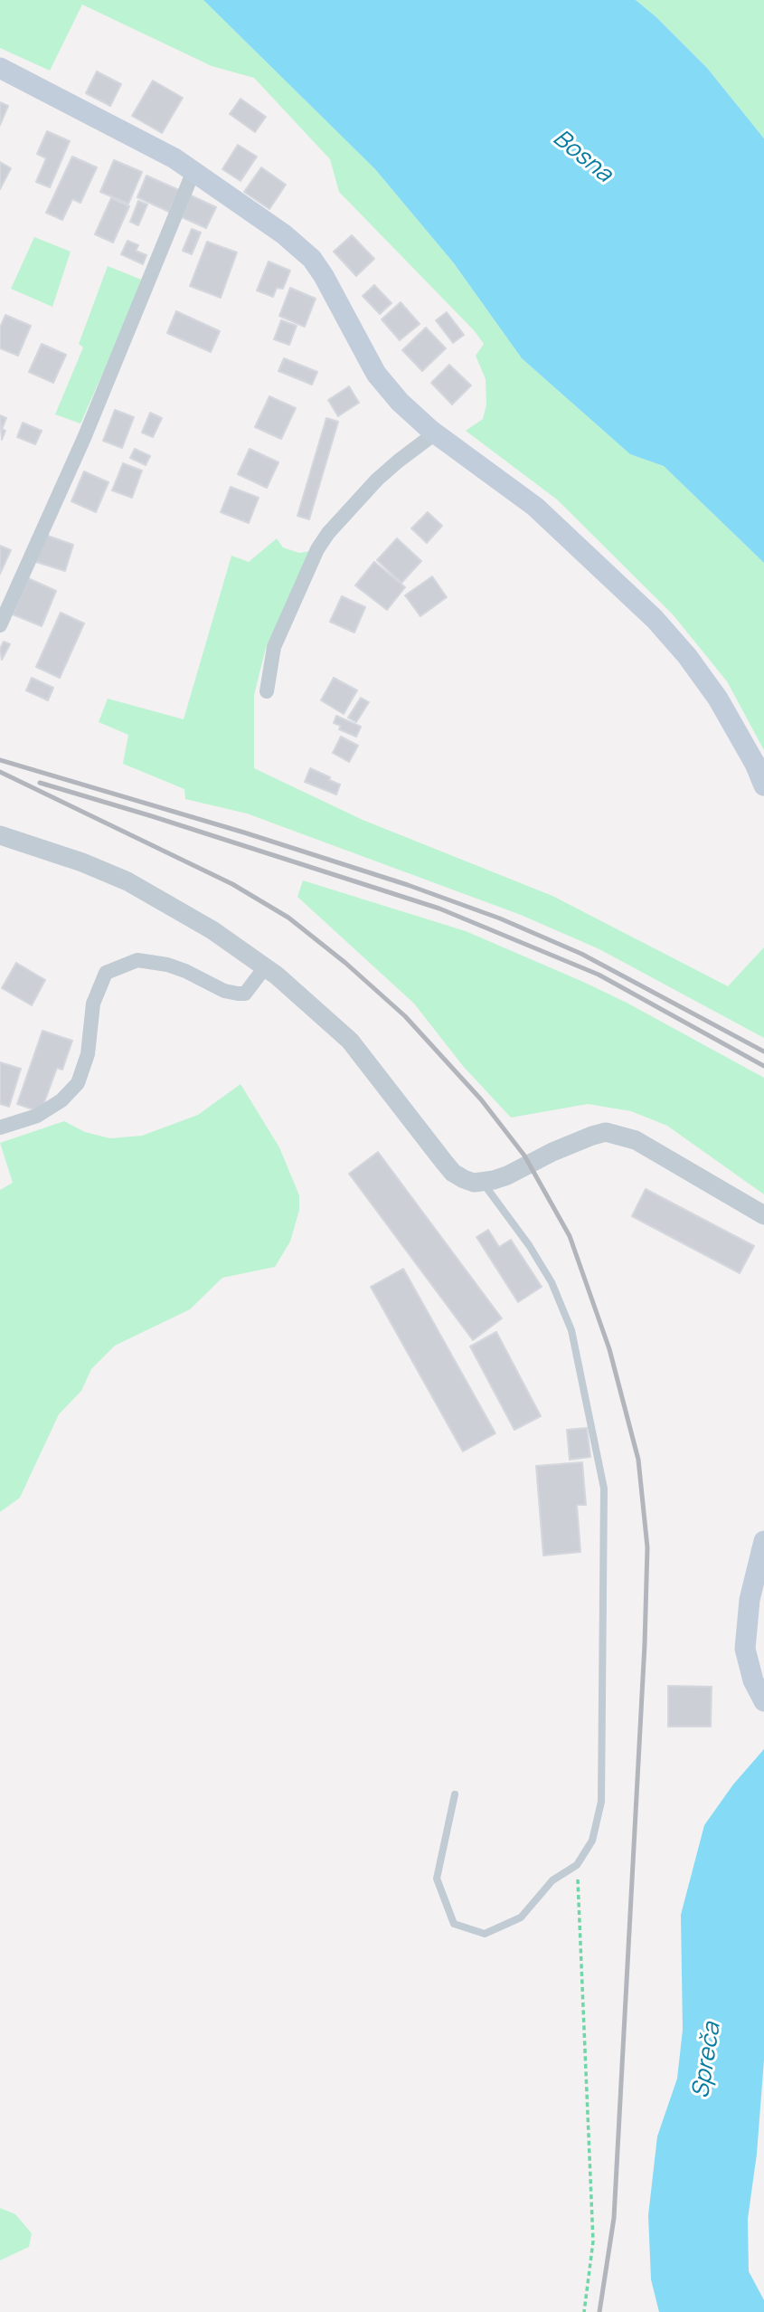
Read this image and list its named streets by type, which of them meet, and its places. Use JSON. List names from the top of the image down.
{
  "water": ["Bosna", "Spreča"]
}
